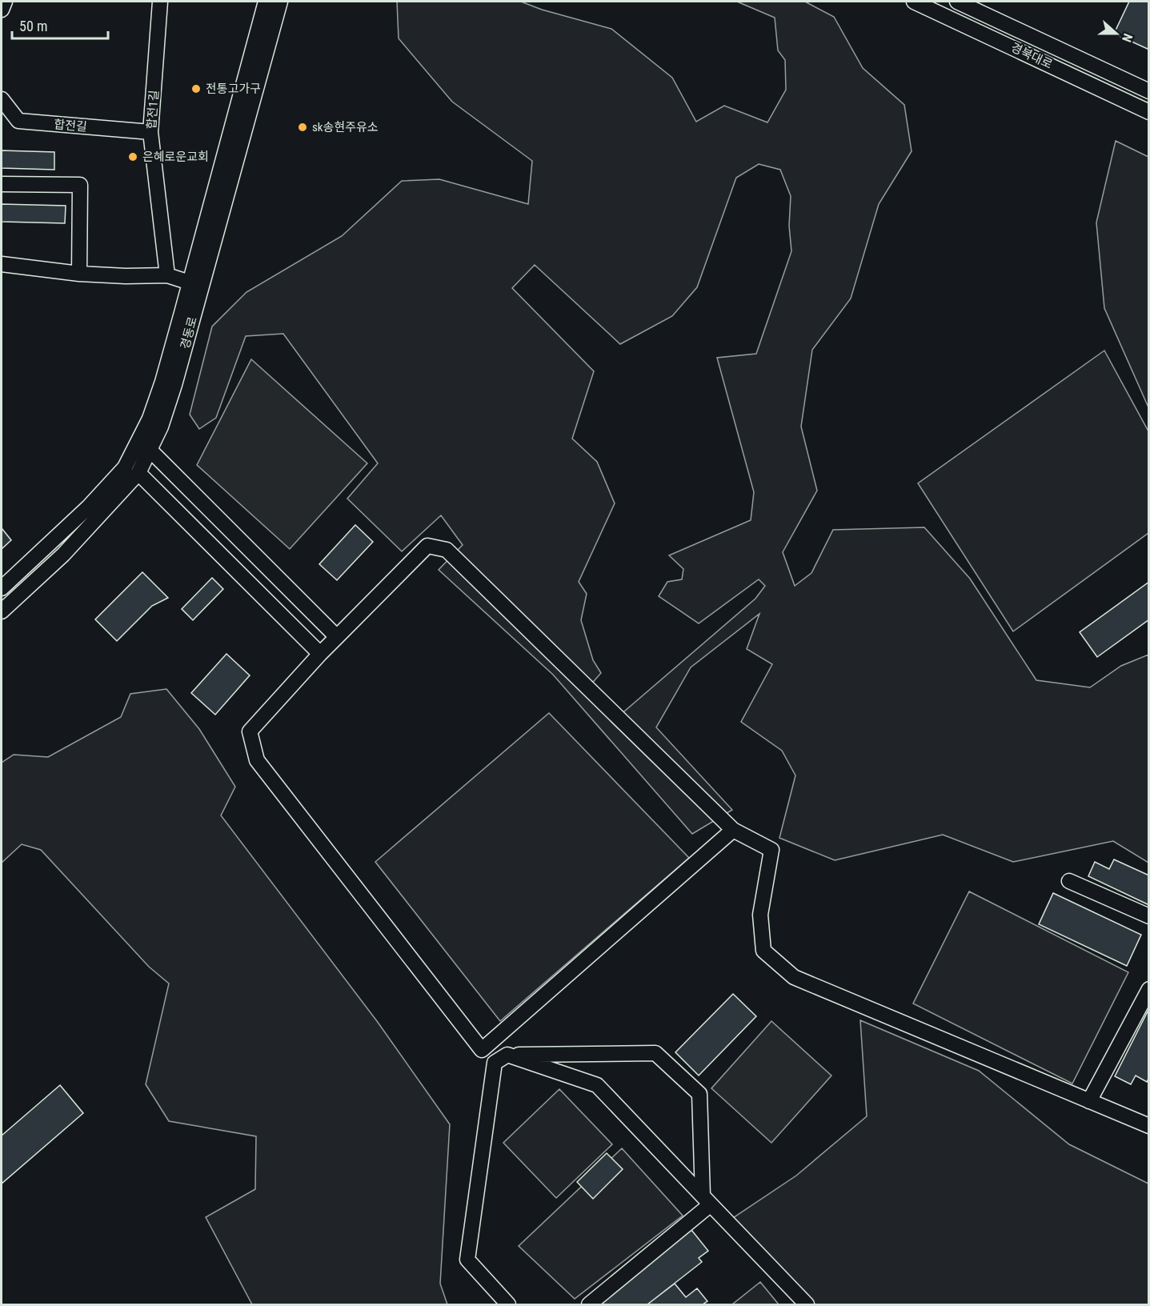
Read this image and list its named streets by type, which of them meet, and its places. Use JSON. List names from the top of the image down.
{
  "streets": {
    "street": [
      "경북대로",
      "합전1길",
      "합전길",
      "경동로"
    ]
  },
  "crossings": [
    ["합전1길", "합전길"]
  ],
  "places": ["전통고가구", "sk송현주유소", "은혜로운교회"],
  "scale_bar": "50 m",
  "north": "right"
}
